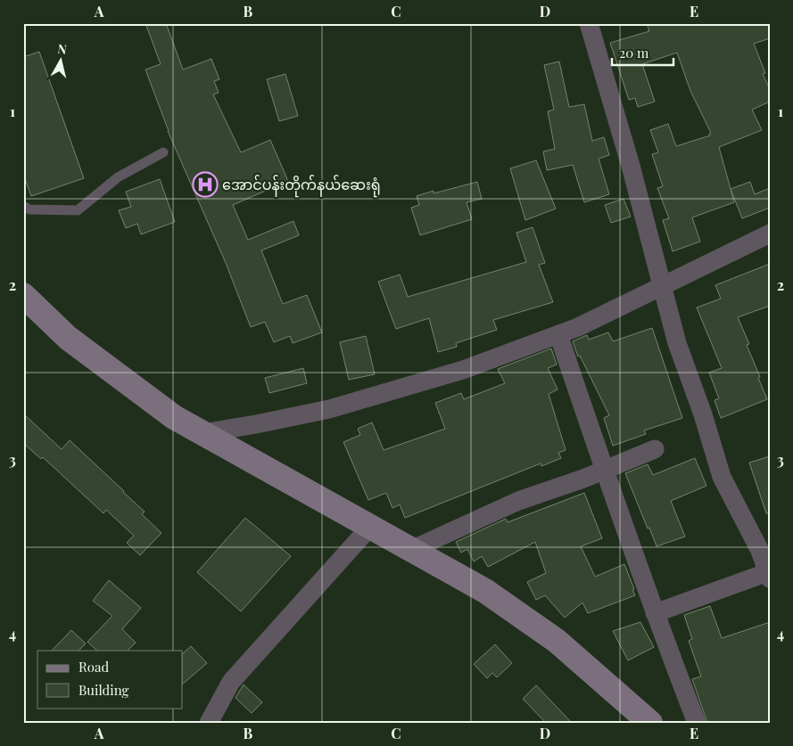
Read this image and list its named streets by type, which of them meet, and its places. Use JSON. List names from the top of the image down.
{
  "places": {
    "hospital": ["အောင်ပန်းတိုက်နယ်ဆေးရုံ"]
  },
  "legend": ["Road", "Building"],
  "scale_bar": "20 m",
  "north": "top",
  "grid": {
    "columns": [
      "A",
      "B",
      "C",
      "D",
      "E"
    ],
    "rows": [
      "1",
      "2",
      "3",
      "4"
    ]
  }
}
